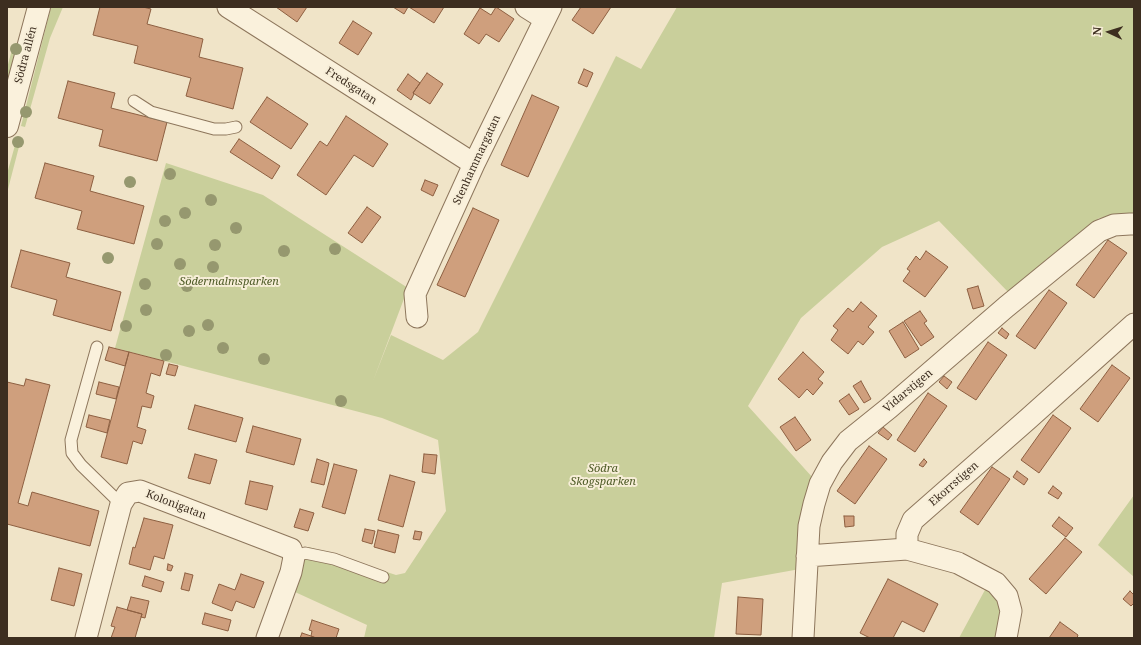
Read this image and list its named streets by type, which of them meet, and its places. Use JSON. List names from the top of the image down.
{
  "streets": {
    "street": [
      "Södra allén",
      "Fredsgatan",
      "Stenhammargatan",
      "Vidarstigen",
      "Ekorrstigen",
      "Kolonigatan"
    ]
  },
  "crossings": [
    ["Fredsgatan", "Stenhammargatan"]
  ],
  "parks": ["Södermalmsparken", "Södra Skogsparken"],
  "north": "left"
}
